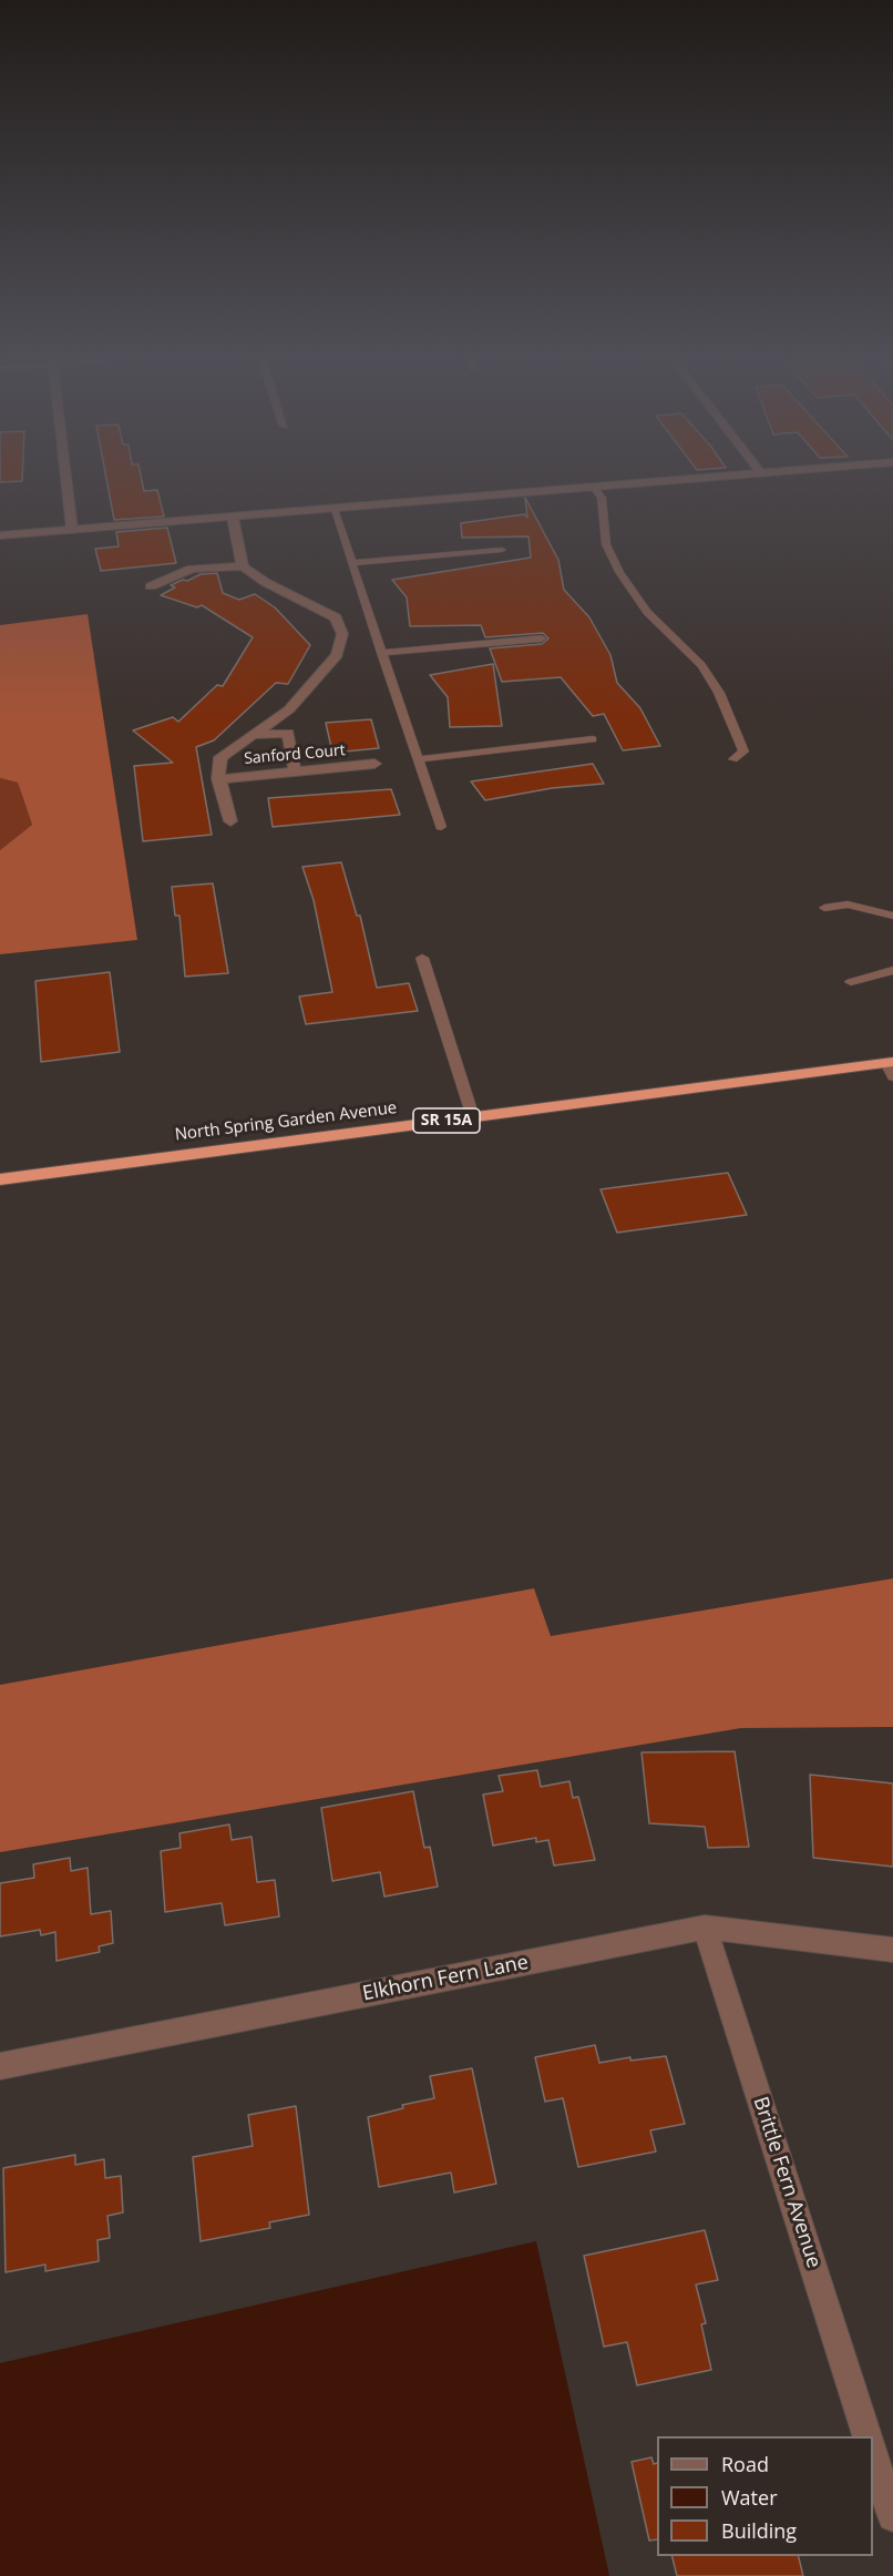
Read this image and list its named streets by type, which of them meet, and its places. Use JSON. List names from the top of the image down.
{
  "streets": {
    "highway": ["SR 15A", "North Spring Garden Avenue"],
    "street": ["Sanford Court", "Elkhorn Fern Lane", "Brittle Fern Avenue"]
  },
  "crossings": [
    ["Elkhorn Fern Lane", "Brittle Fern Avenue"]
  ],
  "legend": ["Road", "Water", "Building"]
}
